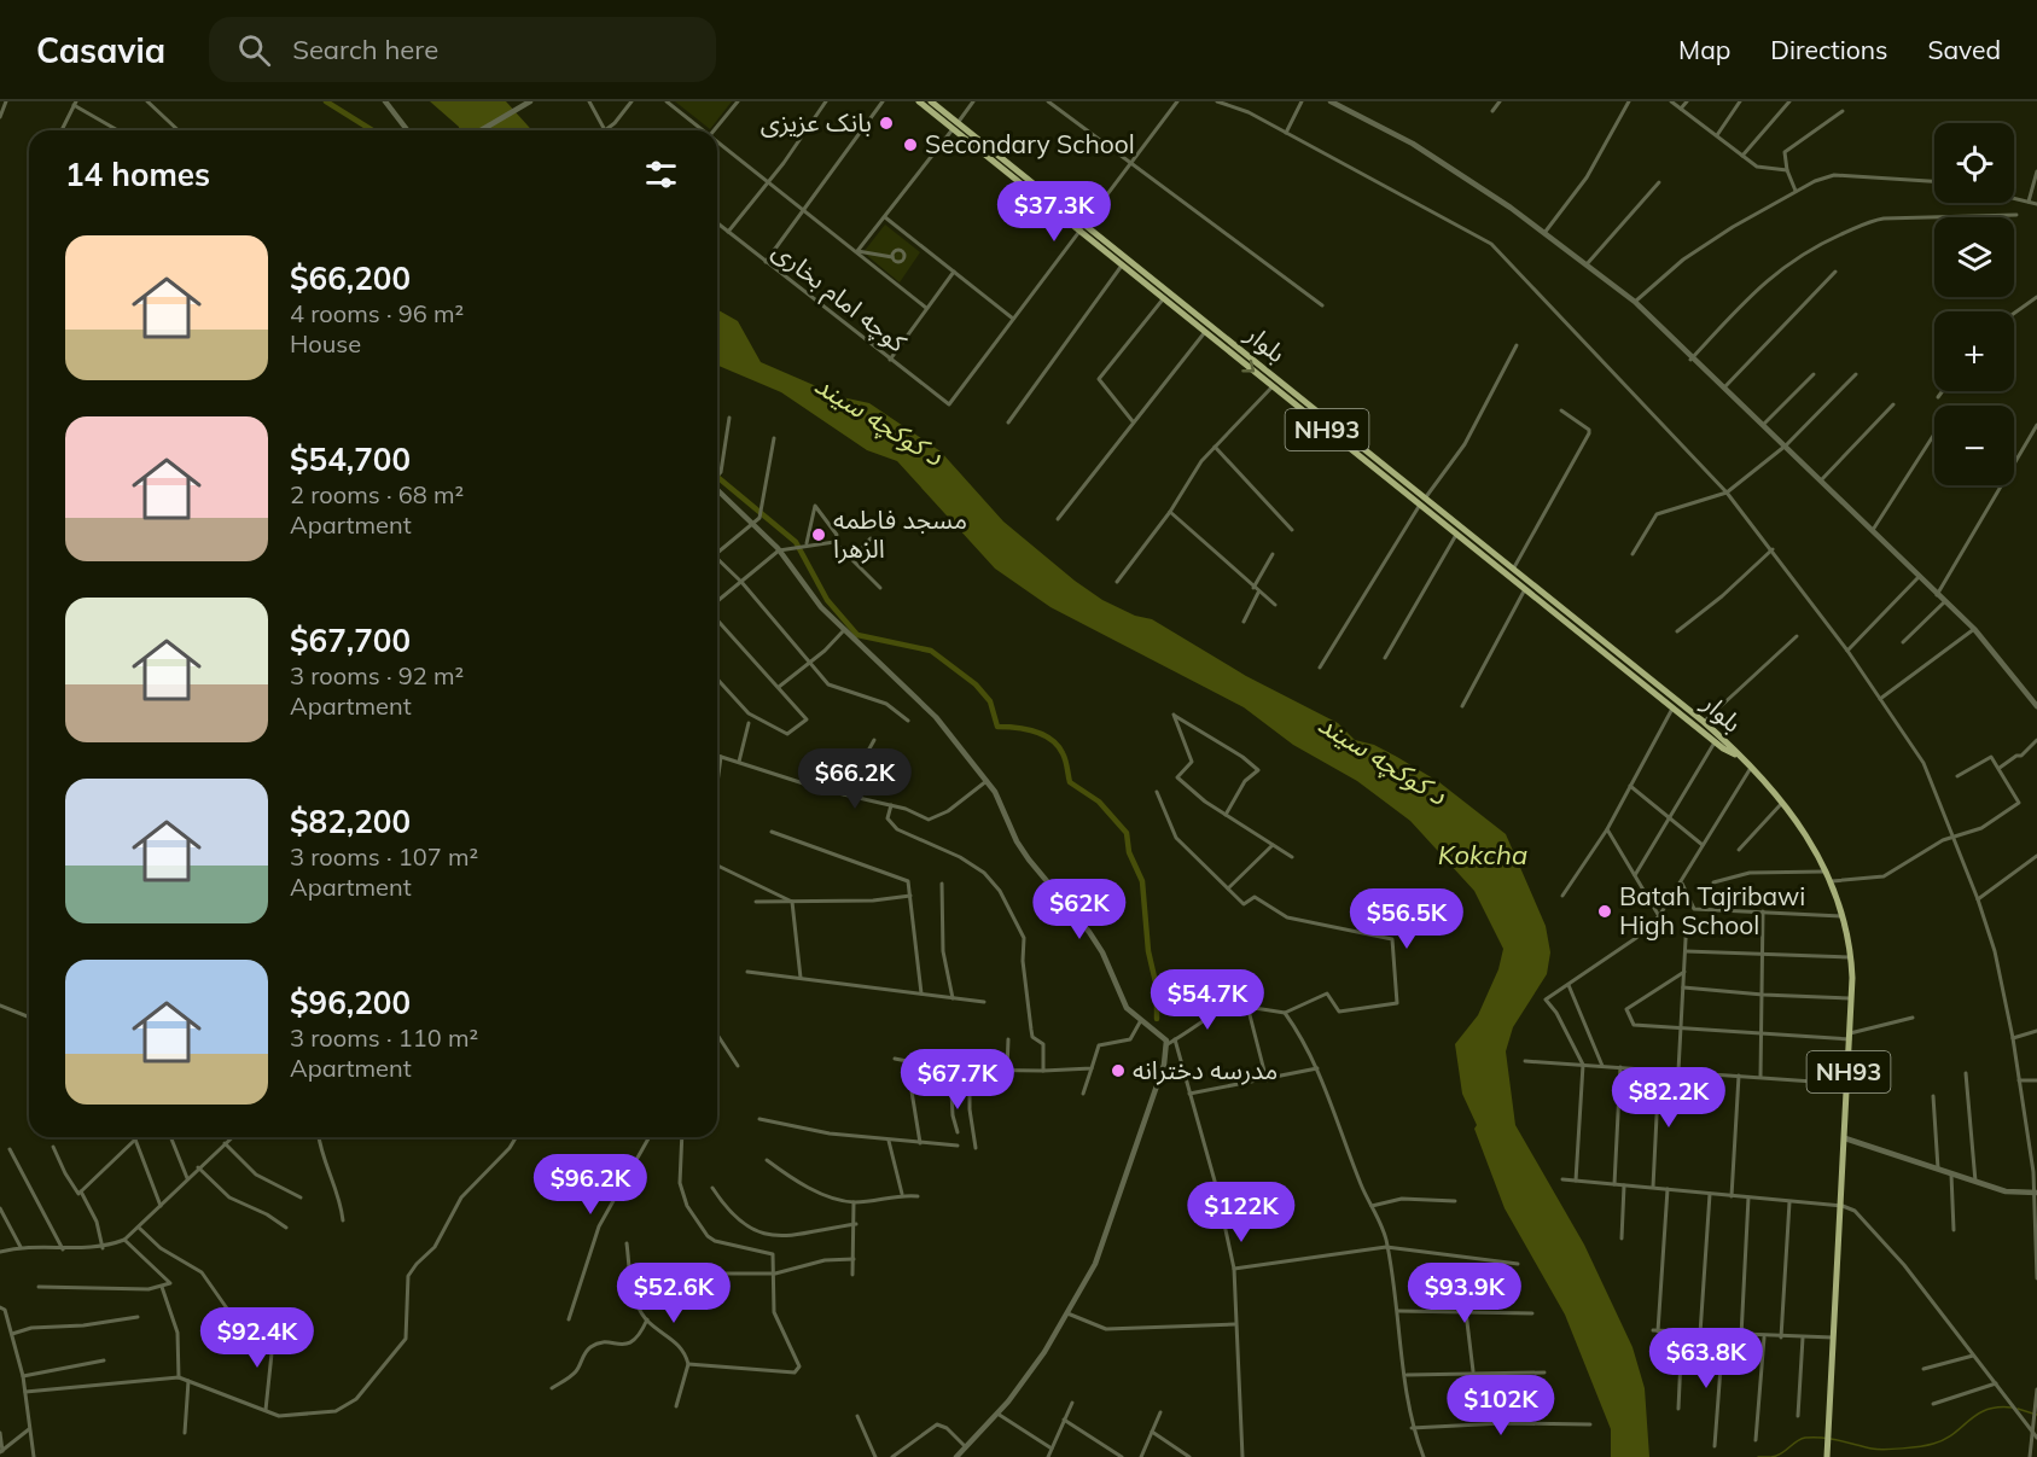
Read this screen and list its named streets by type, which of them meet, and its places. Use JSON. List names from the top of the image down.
{
  "streets": {
    "main road": ["بلوار", "NH93"],
    "street": ["کوچه امام بخاری"]
  },
  "crossings": [
    ["بلوار", "NH93"]
  ],
  "water": ["د کوکچه سیند", "Kokcha"],
  "places": [
    "بانک عزیزی",
    "Secondary School",
    "مسجد فاطمه الزهرا",
    "Batah Tajribawi High School",
    "مدرسه دخترانه"
  ],
  "page": {
    "header": "Casavia",
    "search": "Search here",
    "nav": ["Map", "Directions", "Saved"],
    "map_buttons": ["+", "−"],
    "heading": "14 homes",
    "price": [
      "$37.3K",
      "$66.2K",
      "$62K",
      "$56.5K",
      "$54.7K",
      "$67.7K",
      "$82.2K",
      "$96.2K",
      "$122K",
      "$52.6K",
      "$93.9K",
      "$92.4K",
      "$63.8K",
      "$102K"
    ],
    "list": [
      {
        "name": "$66,200",
        "note": "4 rooms · 96 m² · House"
      },
      {
        "name": "$54,700",
        "note": "2 rooms · 68 m² · Apartment"
      },
      {
        "name": "$67,700",
        "note": "3 rooms · 92 m² · Apartment"
      },
      {
        "name": "$82,200",
        "note": "3 rooms · 107 m² · Apartment"
      },
      {
        "name": "$96,200",
        "note": "3 rooms · 110 m² · Apartment"
      }
    ]
  }
}
